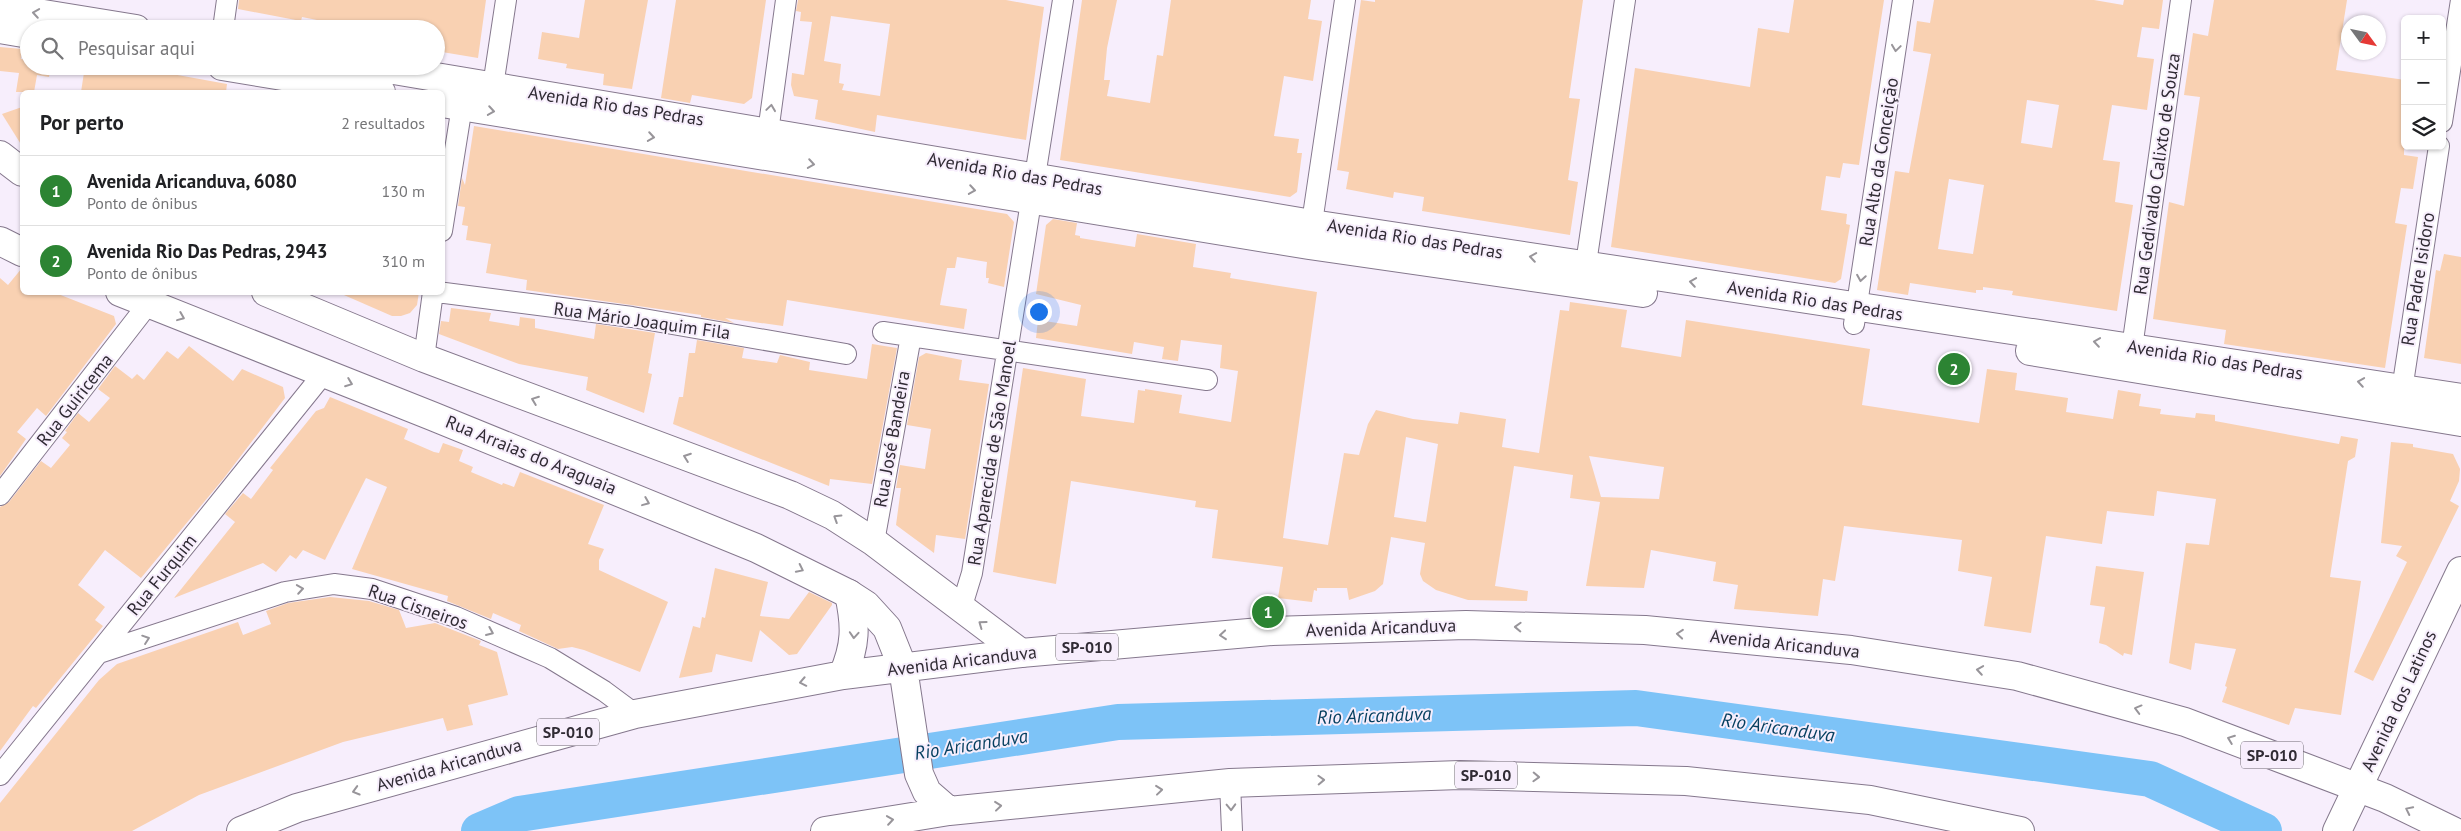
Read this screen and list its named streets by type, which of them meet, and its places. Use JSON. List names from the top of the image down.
{
  "streets": {
    "main road": [
      "Avenida Rio das Pedras",
      "Rua Arraias do Araguaia",
      "Avenida Aricanduva",
      "SP-010",
      "Avenida dos Latinos"
    ],
    "street": [
      "Rua Alto da Conceição",
      "Rua Gedivaldo Calixto de Souza",
      "Rua Padre Isidoro",
      "Rua Mário Joaquim Fila",
      "Rua Guiricema",
      "Rua José Bandeira",
      "Rua Aparecida de São Manoel",
      "Rua Furquim",
      "Rua Cisneiros"
    ]
  },
  "crossings": [
    ["Avenida Rio das Pedras", "Rua Alto da Conceição"],
    ["Avenida Rio das Pedras", "Rua Gedivaldo Calixto de Souza"],
    ["Avenida Rio das Pedras", "Rua Padre Isidoro"],
    ["Avenida Rio das Pedras", "Rua Aparecida de São Manoel"],
    ["Rua Guiricema", "Rua Arraias do Araguaia"],
    ["Rua Arraias do Araguaia", "Rua Furquim"],
    ["Rua Arraias do Araguaia", "Avenida Aricanduva"],
    ["Rua Arraias do Araguaia", "SP-010"],
    ["Rua Furquim", "Rua Cisneiros"],
    ["Rua Cisneiros", "Avenida Aricanduva"],
    ["Avenida Aricanduva", "Avenida dos Latinos"]
  ],
  "one_way": ["Rua Alto da Conceição", "Rua Cisneiros"],
  "water": ["Rio Aricanduva"],
  "north": "bottom right",
  "page": {
    "map_buttons": ["+", "−"],
    "search": "Pesquisar aqui",
    "heading": ["Por perto", "2 resultados"],
    "list": [
      {
        "mark": "1",
        "name": "Avenida Aricanduva, 6080",
        "note": "Ponto de ônibus",
        "value": "130 m"
      },
      {
        "mark": "2",
        "name": "Avenida Rio Das Pedras, 2943",
        "note": "Ponto de ônibus",
        "value": "310 m"
      }
    ],
    "pins": ["2", "1"]
  }
}
